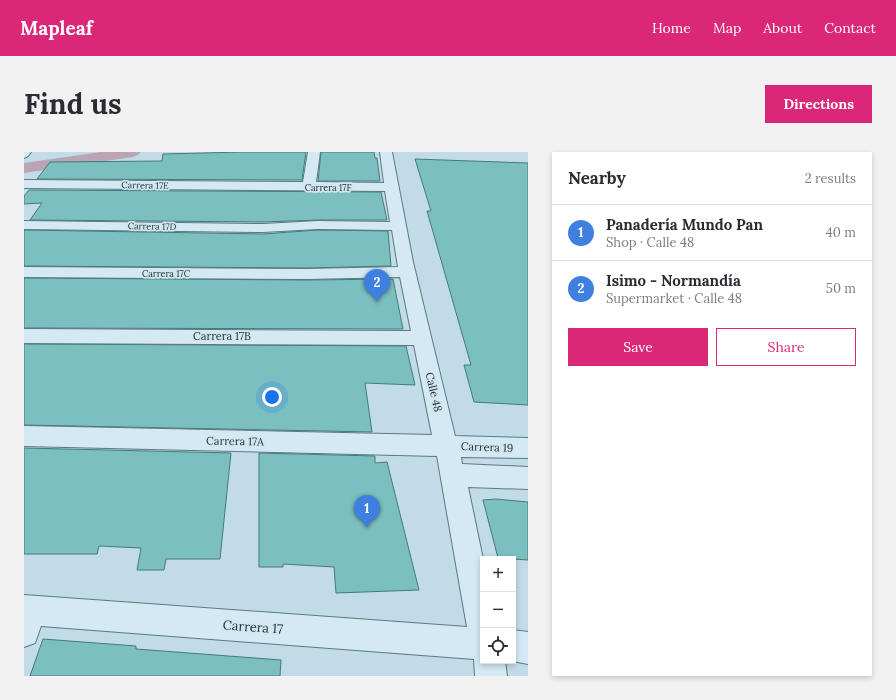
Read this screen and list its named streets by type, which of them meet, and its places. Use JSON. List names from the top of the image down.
{
  "streets": {
    "street": [
      "Carrera 17E",
      "Carrera 17F",
      "Carrera 17D",
      "Carrera 17C",
      "Carrera 17B",
      "Calle 48",
      "Carrera 17A",
      "Carrera 19",
      "Carrera 17"
    ]
  },
  "crossings": [
    ["Carrera 17E", "Carrera 17F"],
    ["Carrera 17F", "Calle 48"],
    ["Carrera 17D", "Calle 48"],
    ["Carrera 17C", "Calle 48"],
    ["Carrera 17B", "Calle 48"],
    ["Calle 48", "Carrera 17A"],
    ["Calle 48", "Carrera 19"],
    ["Carrera 17A", "Carrera 19"]
  ],
  "page": {
    "header": "Mapleaf",
    "nav": [
      "Home",
      "Map",
      "About",
      "Contact"
    ],
    "buttons": [
      "Directions",
      ["Save", "Share"]
    ],
    "title": "Find us",
    "heading": ["Nearby", "2 results"],
    "list": [
      {
        "mark": "1",
        "name": "Panadería Mundo Pan",
        "note": "Shop · Calle 48",
        "value": "40 m"
      },
      {
        "mark": "2",
        "name": "Isimo - Normandía",
        "note": "Supermarket · Calle 48",
        "value": "50 m"
      }
    ],
    "pins": ["2", "1"],
    "map_buttons": ["+", "−"]
  }
}
